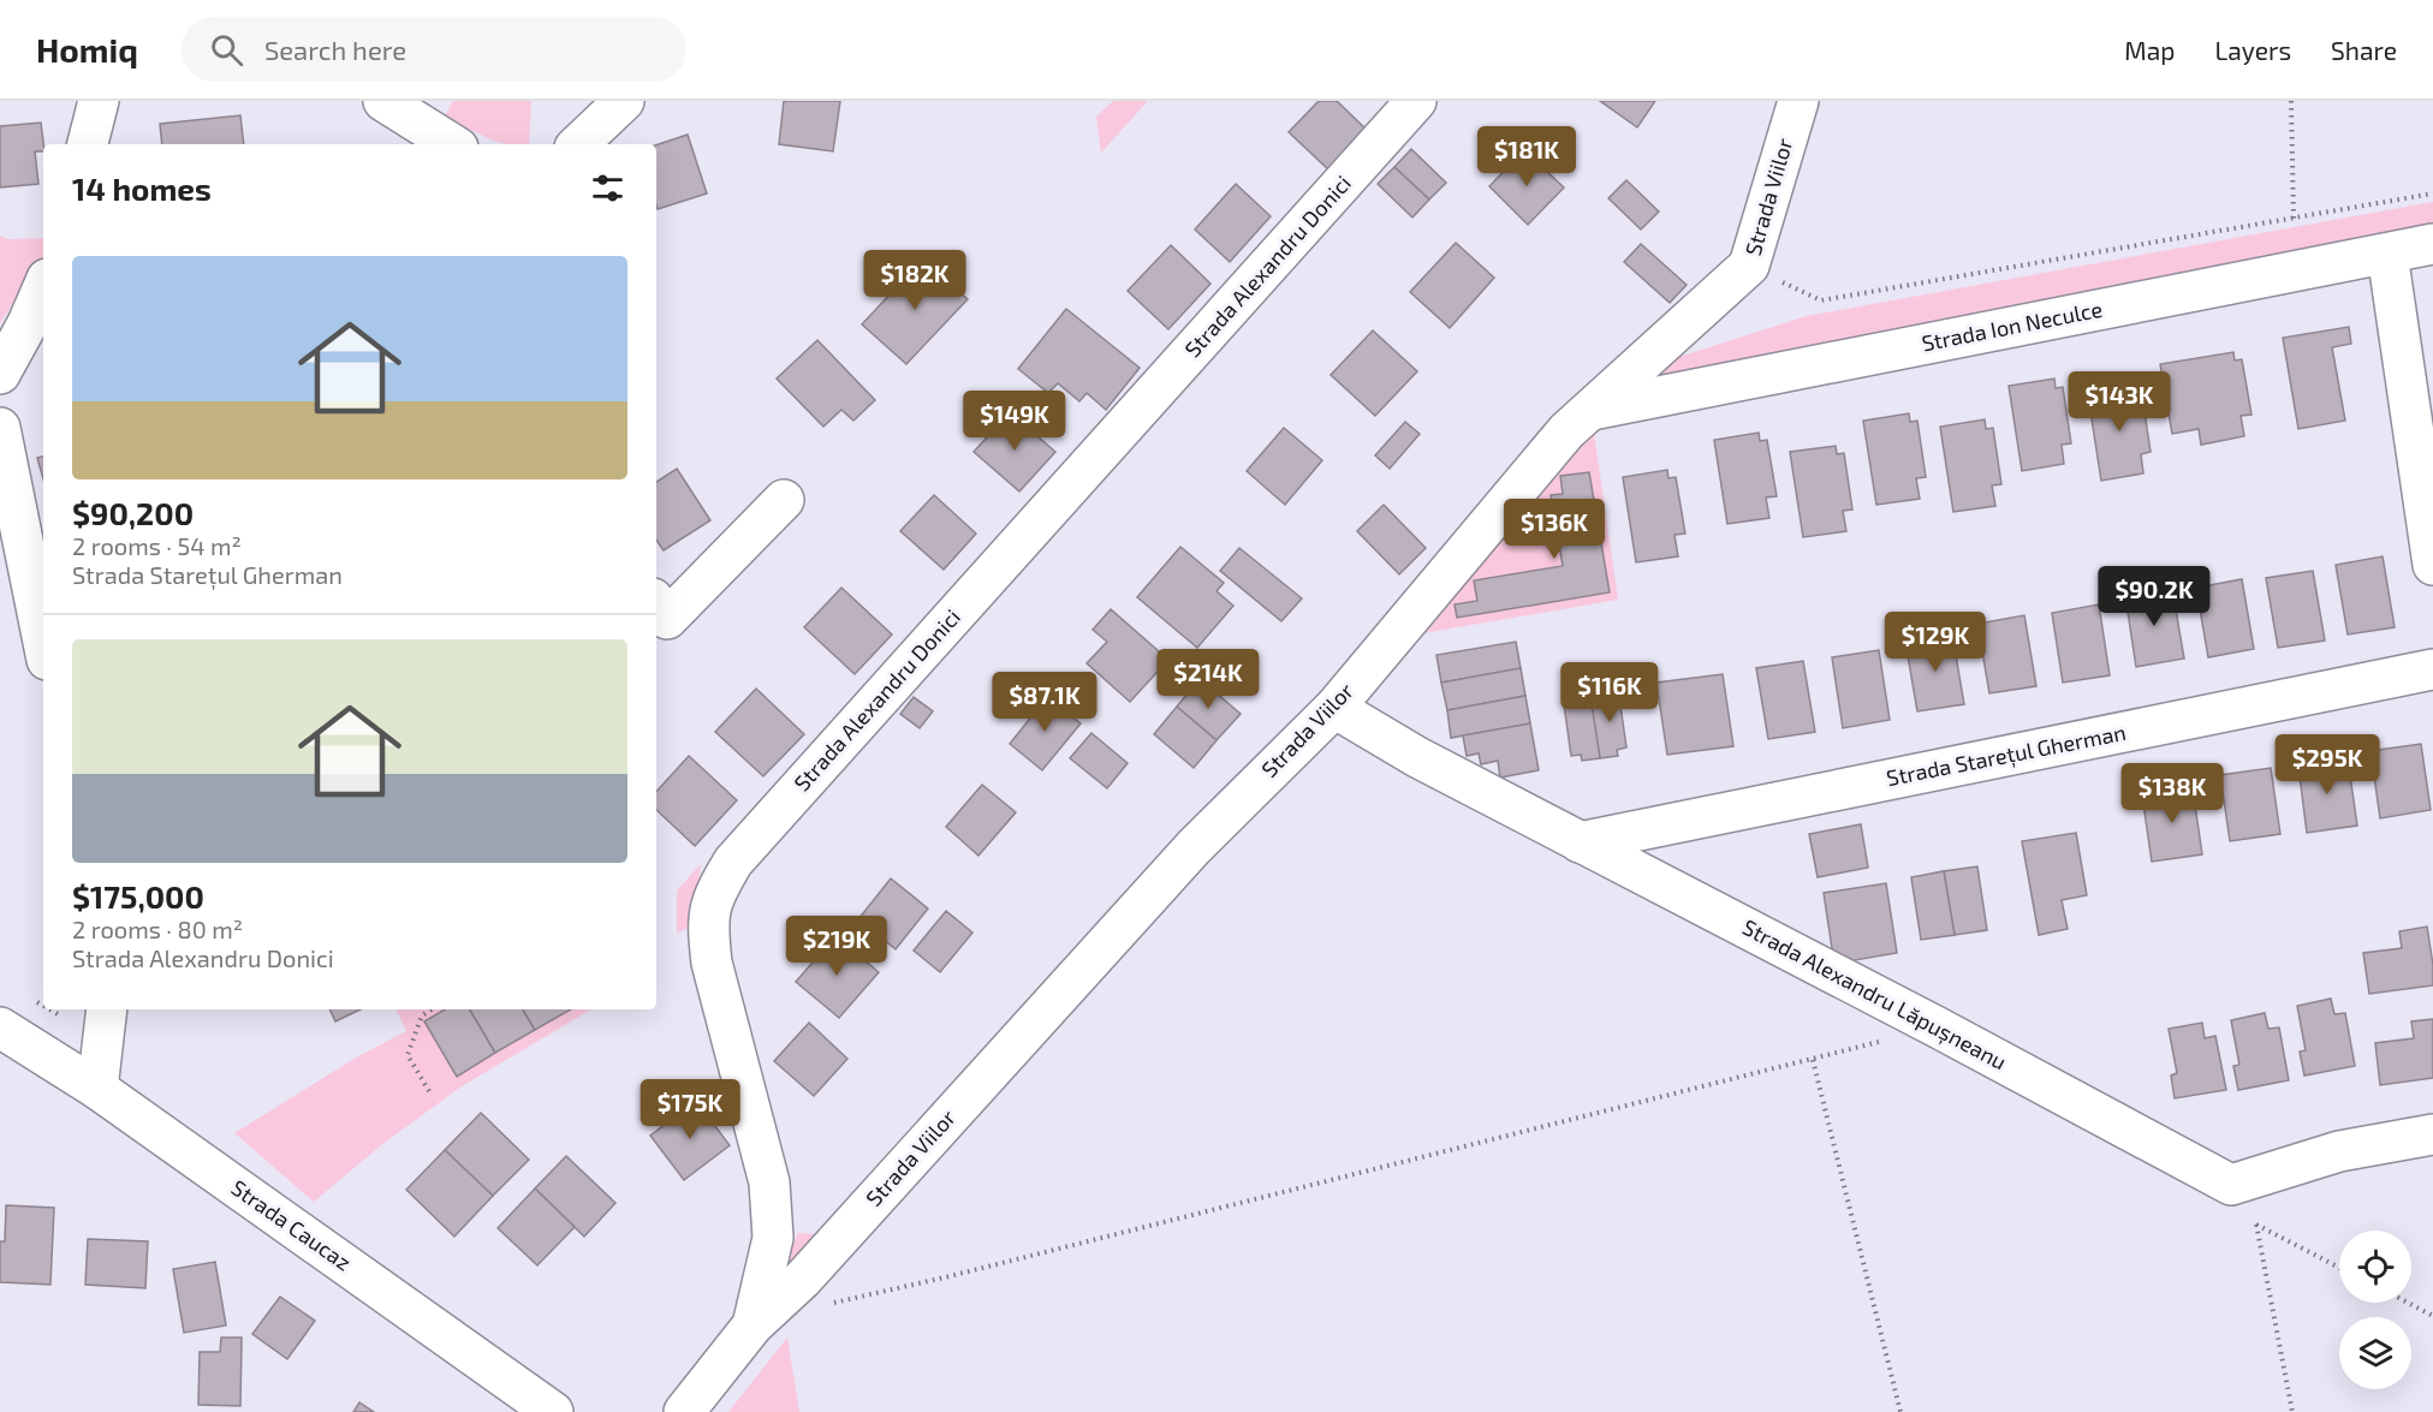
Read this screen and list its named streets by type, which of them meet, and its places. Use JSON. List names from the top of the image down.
{
  "streets": {
    "street": [
      "Strada Viilor",
      "Strada Alexandru Donici",
      "Strada Ion Neculce",
      "Strada Starețul Gherman",
      "Strada Alexandru Lăpușneanu",
      "Strada Caucaz"
    ]
  },
  "crossings": [
    ["Strada Viilor", "Strada Alexandru Donici"],
    ["Strada Viilor", "Strada Ion Neculce"],
    ["Strada Viilor", "Strada Alexandru Lăpușneanu"],
    ["Strada Starețul Gherman", "Strada Alexandru Lăpușneanu"]
  ],
  "page": {
    "header": "Homiq",
    "search": "Search here",
    "nav": ["Map", "Layers", "Share"],
    "price": [
      "$181K",
      "$182K",
      "$143K",
      "$149K",
      "$136K",
      "$90.2K",
      "$129K",
      "$214K",
      "$116K",
      "$87.1K",
      "$295K",
      "$138K",
      "$219K",
      "$175K"
    ],
    "heading": "14 homes",
    "list": [
      {
        "name": "$90,200",
        "note": "2 rooms · 54 m² · Strada Starețul Gherman"
      },
      {
        "name": "$175,000",
        "note": "2 rooms · 80 m² · Strada Alexandru Donici"
      }
    ]
  }
}
